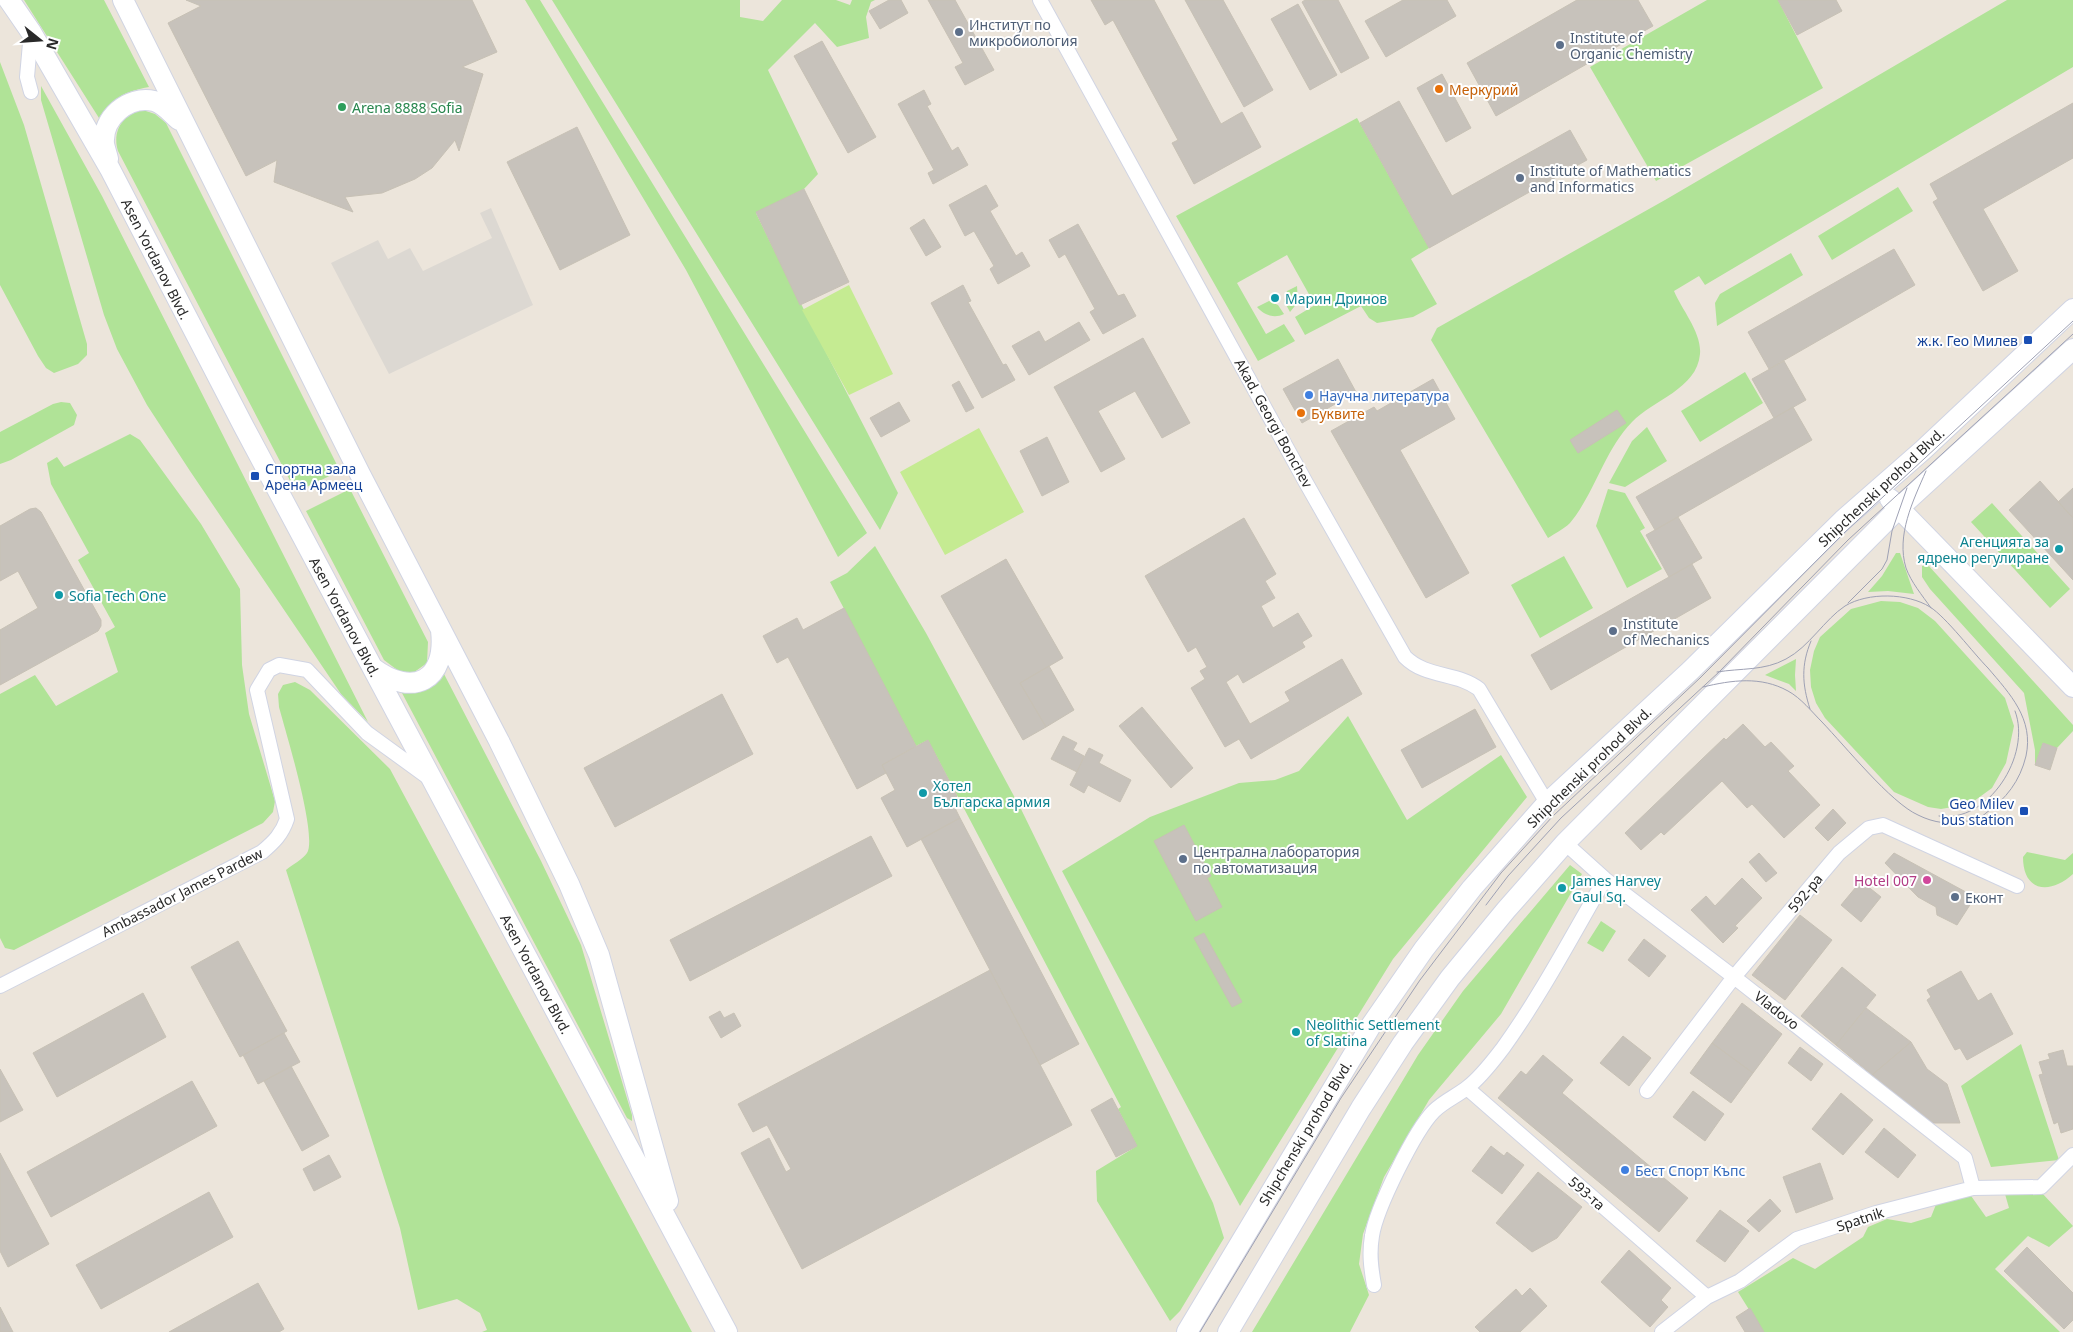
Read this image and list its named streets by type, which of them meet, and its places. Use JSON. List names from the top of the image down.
{
  "streets": {
    "main road": ["Asen Yordanov Blvd.", "Shipchenski prohod Blvd."],
    "street": [
      "Akad. Georgi Bonchev",
      "Ambassador James Pardew",
      "592-ра",
      "Vladovo",
      "593-та",
      "Spatnik"
    ]
  },
  "crossings": [
    ["Asen Yordanov Blvd.", "Ambassador James Pardew"],
    ["Akad. Georgi Bonchev", "Shipchenski prohod Blvd."],
    ["Shipchenski prohod Blvd.", "Vladovo"],
    ["592-ра", "Vladovo"],
    ["Vladovo", "Spatnik"],
    ["593-та", "Spatnik"]
  ],
  "places": {
    "other": [
      "Институт по микробиология",
      "Institute of Organic Chemistry",
      "Меркурий",
      "Arena 8888 Sofia",
      "Institute of Mathematics and Informatics",
      "Марин Дринов",
      "Научна литература",
      "Буквите",
      "Агенцията за ядрено регулиране",
      "Sofia Tech One",
      "Institute of Mechanics",
      "Хотел Българска армия",
      "Централна лаборатория по автоматизация",
      "Hotel 007",
      "James Harvey Gaul Sq.",
      "Еконт",
      "Neolithic Settlement of Slatina",
      "Бест Спорт Къпс"
    ],
    "transit": ["ж.к. Гео Милев", "Спортна зала Арена Армеец", "Geo Milev bus station"]
  },
  "north": "right"
}
